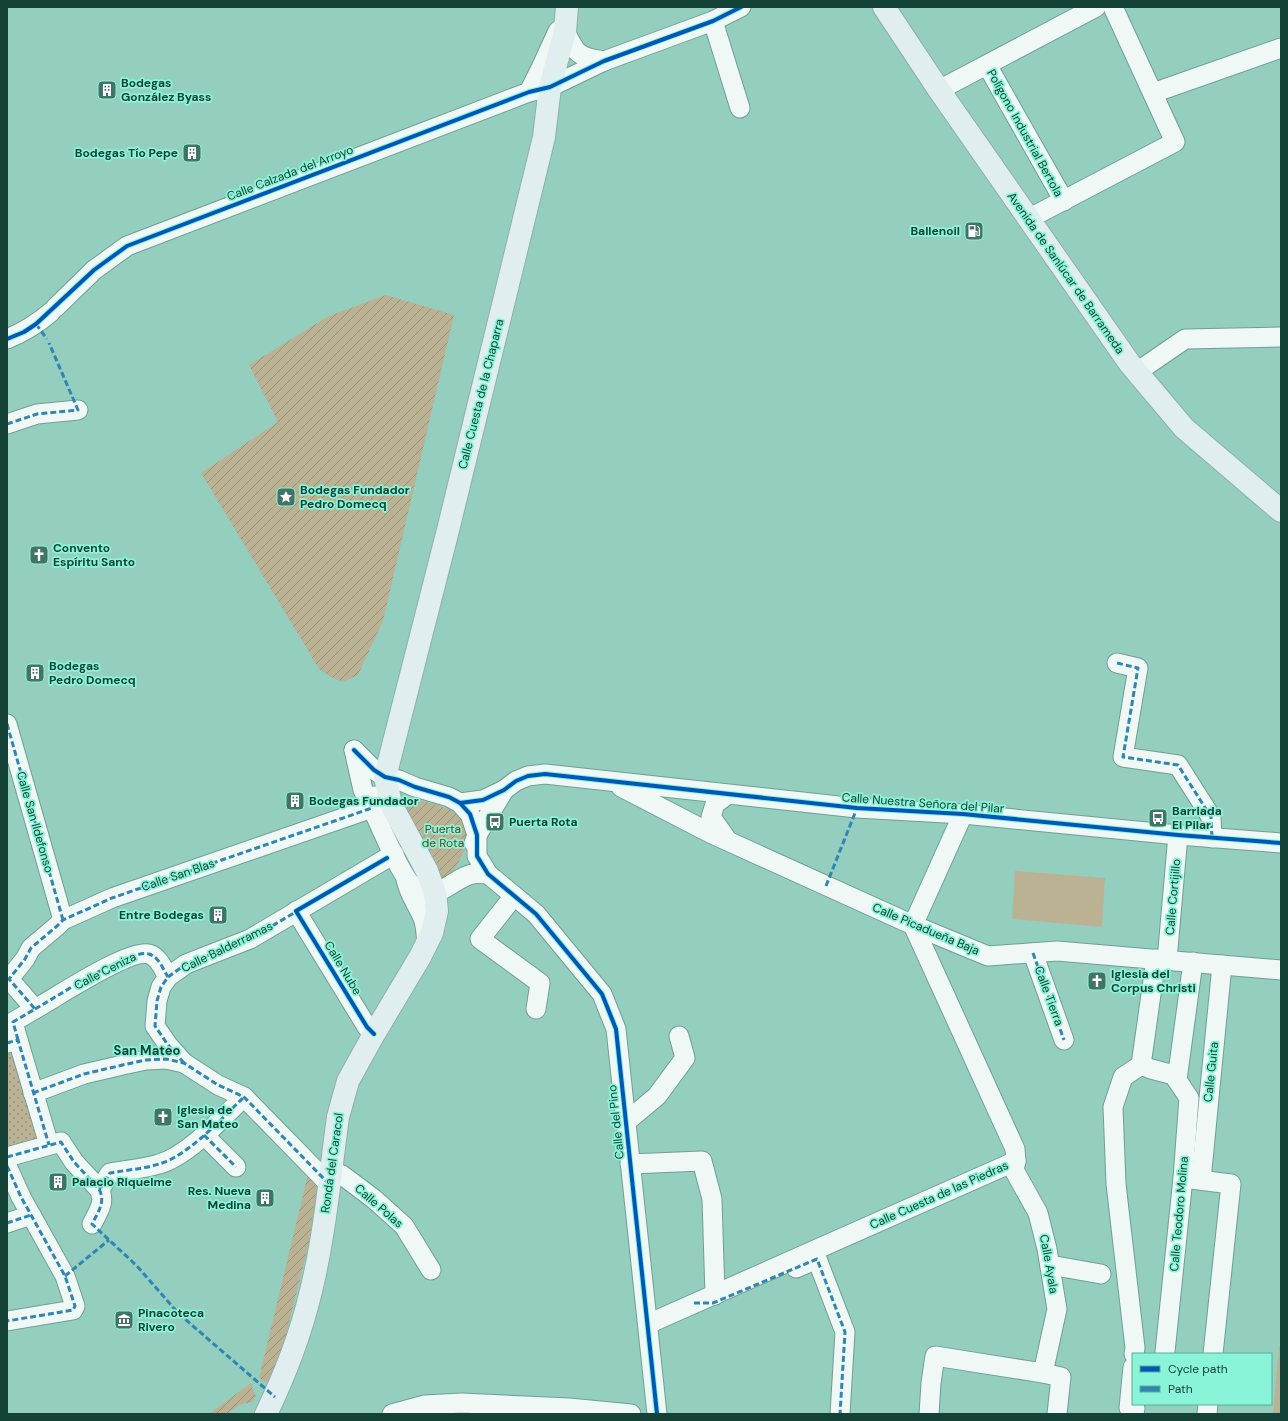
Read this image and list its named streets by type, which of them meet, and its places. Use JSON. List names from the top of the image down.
{
  "streets": {
    "main road": ["Avenida de Sanlúcar de Barrameda", "Calle Cuesta de la Chaparra", "Ronda del Caracol"],
    "street": [
      "Polígono Industrial Bertola",
      "Calle Calzada del Arroyo",
      "Calle Nuestra Señora del Pilar",
      "Calle San Ildefonso",
      "Calle San Blas",
      "Calle Cortijillo",
      "Calle Picadueña Baja",
      "Calle Balderramas",
      "Calle Nube",
      "Calle Ceniza",
      "Calle Tierra",
      "Calle Guita",
      "Calle del Pino",
      "Calle Cuesta de las Piedras",
      "Calle Polas",
      "Calle Teodoro Molina",
      "Calle Ayala"
    ]
  },
  "crossings": [
    ["Polígono Industrial Bertola", "Avenida de Sanlúcar de Barrameda"],
    ["Calle Calzada del Arroyo", "Calle Cuesta de la Chaparra"],
    ["Calle Cuesta de la Chaparra", "Ronda del Caracol"],
    ["Calle Nuestra Señora del Pilar", "Calle Cortijillo"],
    ["Calle Nuestra Señora del Pilar", "Calle Picadueña Baja"],
    ["Calle San Ildefonso", "Calle San Blas"],
    ["Calle San Blas", "Calle Ceniza"],
    ["Calle Cortijillo", "Calle Picadueña Baja"],
    ["Calle Picadueña Baja", "Calle Tierra"],
    ["Calle Picadueña Baja", "Calle Guita"],
    ["Calle Picadueña Baja", "Calle Cuesta de las Piedras"],
    ["Calle Balderramas", "Calle Nube"],
    ["Calle Balderramas", "Calle Ceniza"],
    ["Calle Nube", "Ronda del Caracol"],
    ["Calle Guita", "Calle Teodoro Molina"],
    ["Calle del Pino", "Calle Cuesta de las Piedras"],
    ["Ronda del Caracol", "Calle Polas"],
    ["Calle Cuesta de las Piedras", "Calle Ayala"]
  ],
  "districts": ["San Mateo"],
  "parks": ["Puerta de Rota"],
  "places": {
    "building": [
      "Bodegas González Byass",
      "Bodegas Tío Pepe",
      "Bodegas Pedro Domecq",
      "Bodegas Fundador",
      "Entre Bodegas",
      "Palacio Riquelme",
      "Res. Nueva Medina"
    ],
    "fuel station": ["Ballenoil"],
    "place": ["Bodegas Fundador Pedro Domecq"],
    "church": ["Convento Espíritu Santo", "Iglesia del Corpus Christi", "Iglesia de San Mateo"],
    "bus stop": ["Barriada El Pilar", "Puerta Rota"],
    "museum": ["Pinacoteca Rivero"]
  },
  "legend": ["Cycle path", "Path"]
}
